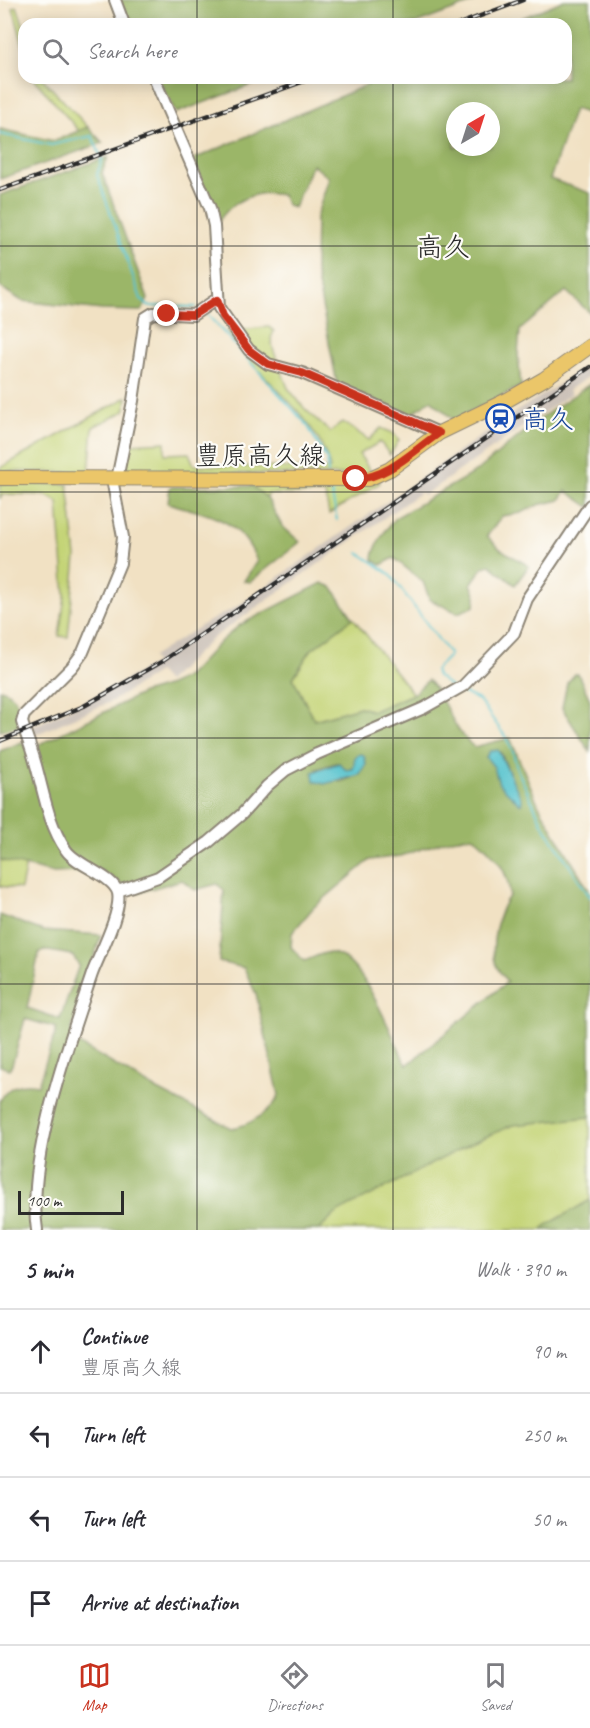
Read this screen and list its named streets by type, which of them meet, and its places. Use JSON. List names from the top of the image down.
{
  "streets": {
    "main road": ["豊原高久線"]
  },
  "districts": ["高久"],
  "places": {
    "station": ["高久"]
  },
  "scale_bar": "100 m",
  "north": "top right",
  "page": {
    "search": "Search here",
    "scale": "100 m",
    "heading": ["5 min", "Walk · 390 m"],
    "list": [
      ["Continue", "豊原高久線", "90 m"],
      ["Turn left", "250 m"],
      ["Turn left", "50 m"],
      "Arrive at destination"
    ],
    "nav": ["Map", "Directions", "Saved"]
  }
}
